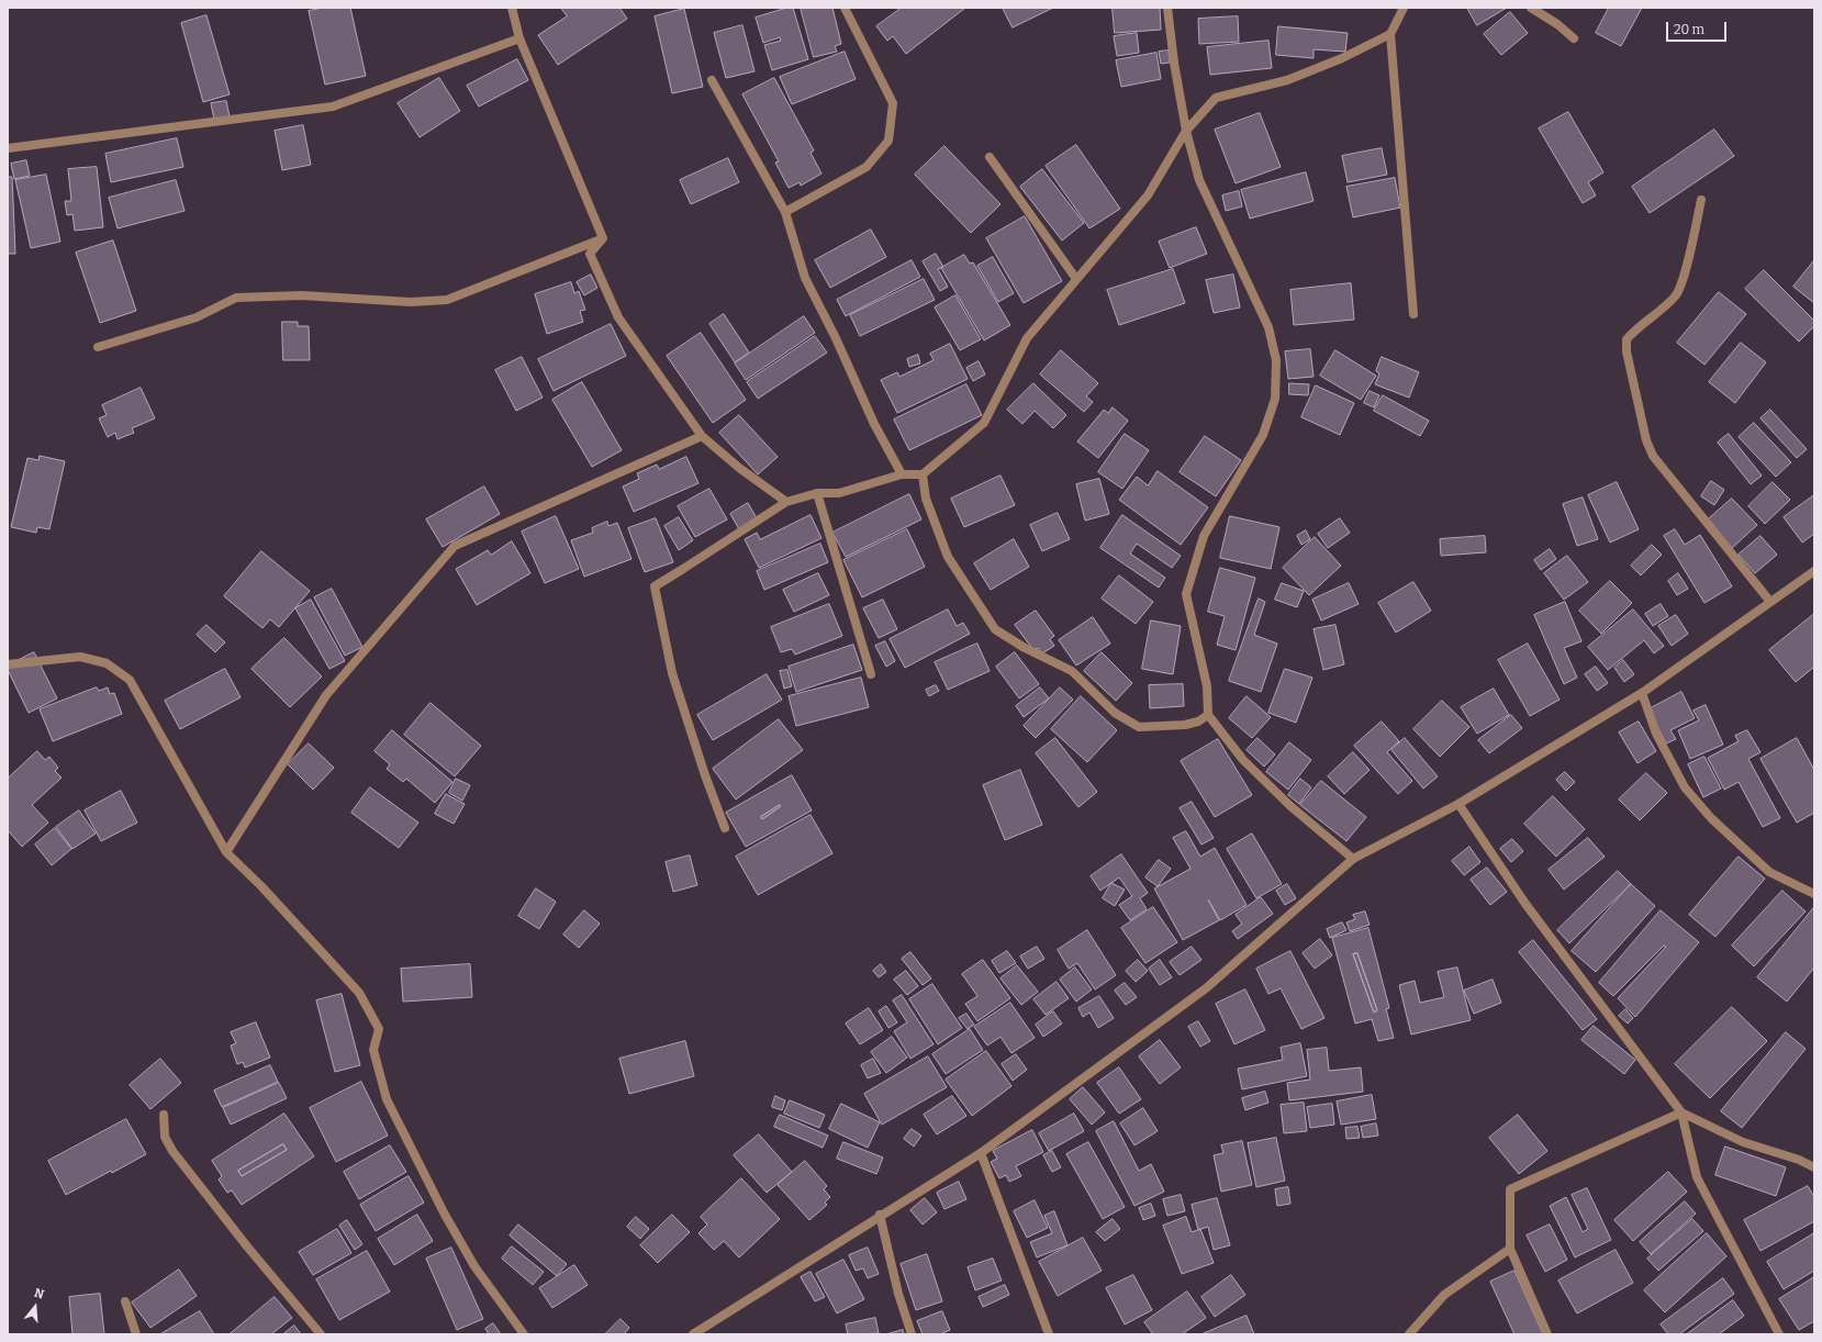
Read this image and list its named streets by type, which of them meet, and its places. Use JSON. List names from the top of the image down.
{
  "scale_bar": "20 m",
  "north": "top"
}
